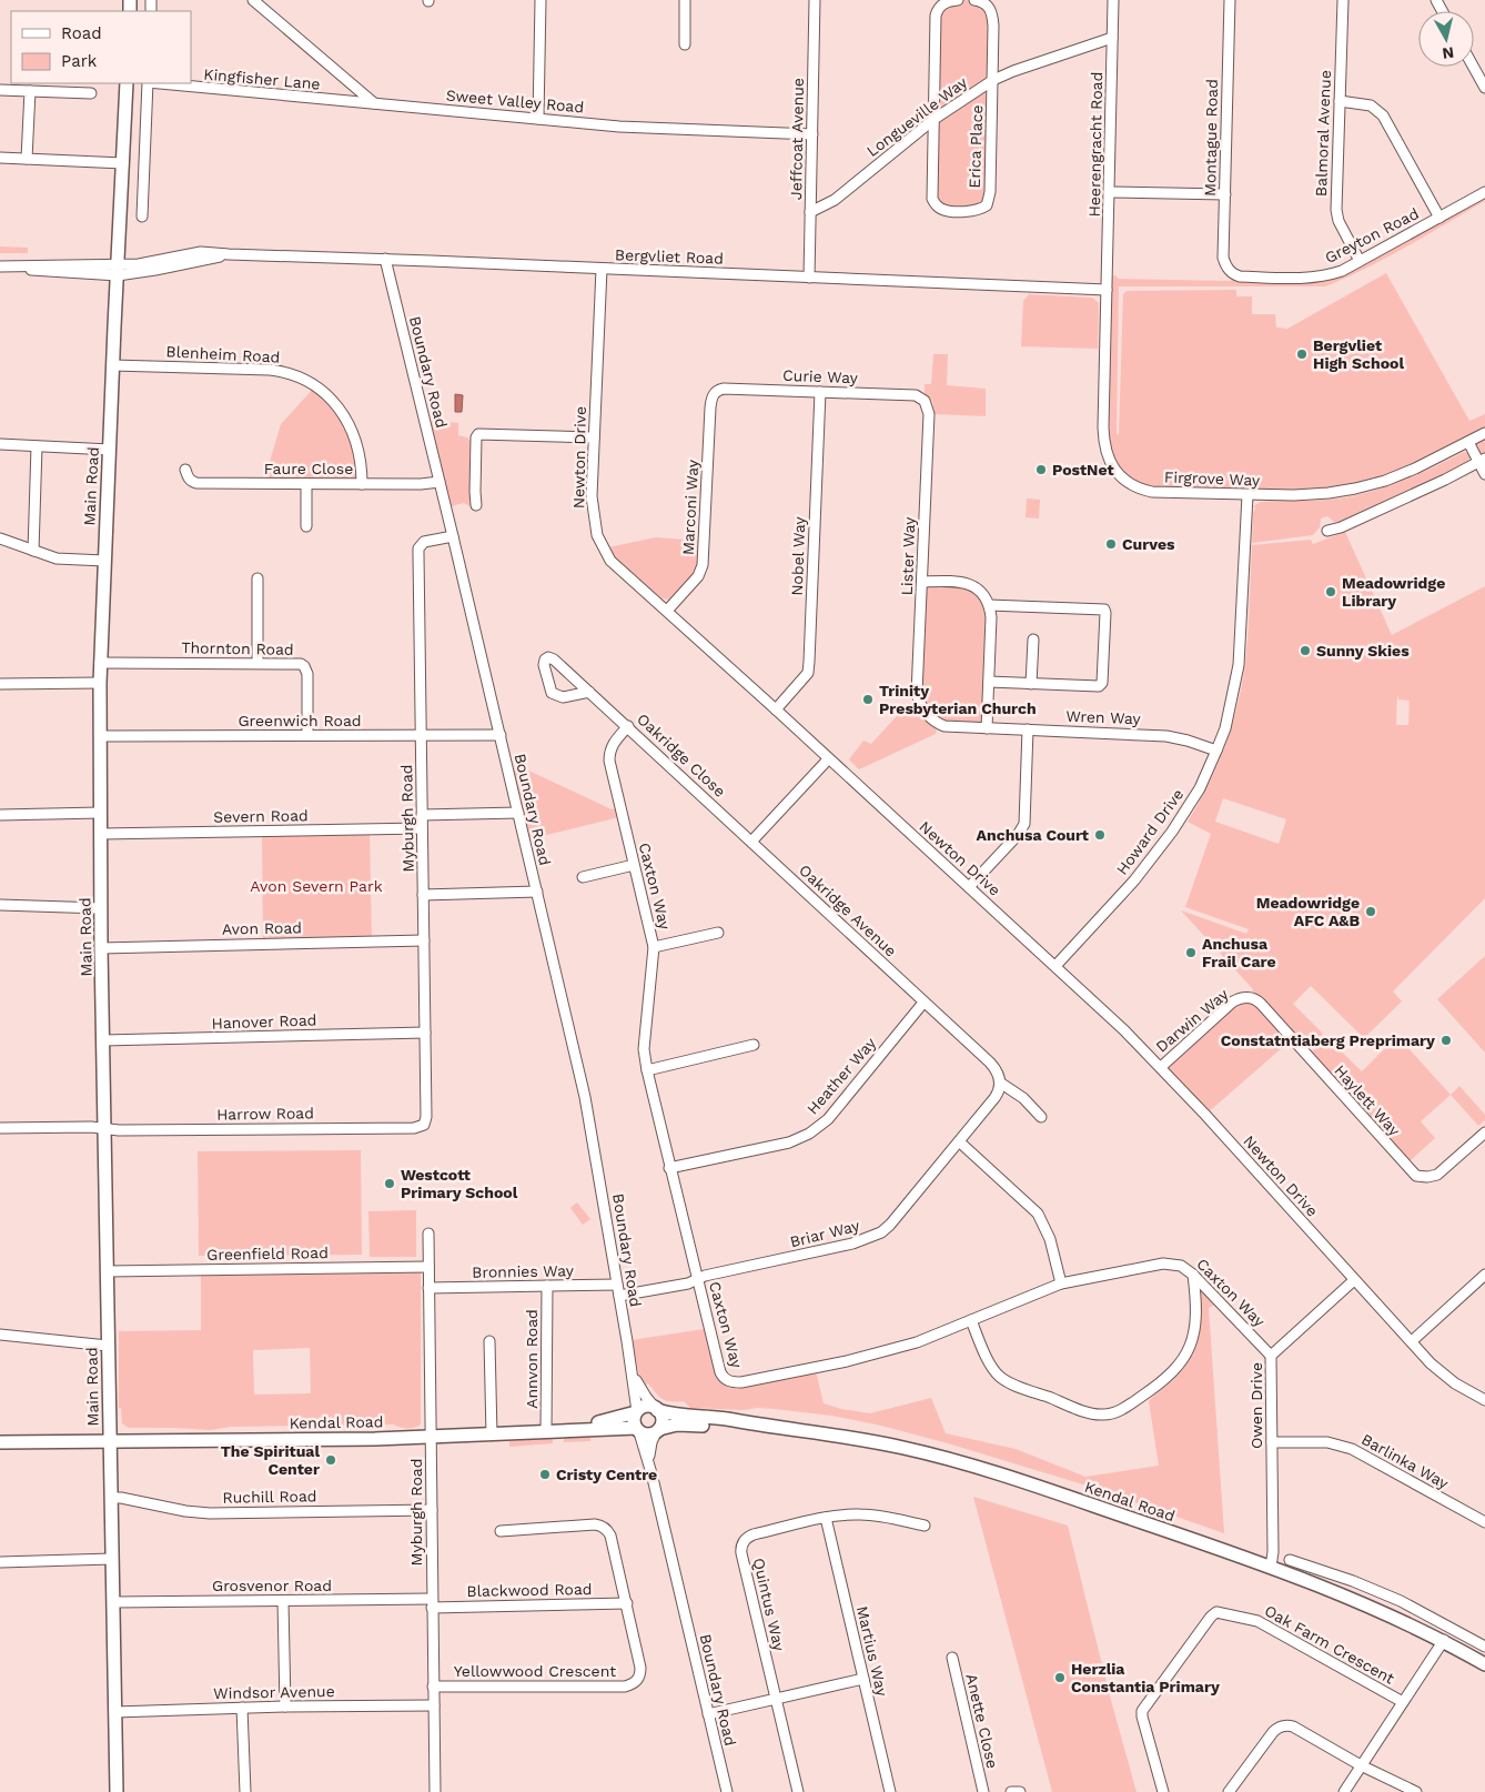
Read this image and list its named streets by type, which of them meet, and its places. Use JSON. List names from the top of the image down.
{
  "streets": {
    "main road": ["Main Road", "Kendal Road"],
    "street": [
      "Kingfisher Lane",
      "Sweet Valley Road",
      "Longueville Way",
      "Balmoral Avenue",
      "Montague Road",
      "Jeffcoat Avenue",
      "Heerengracht Road",
      "Erica Place",
      "Greyton Road",
      "Bergvliet Road",
      "Blenheim Road",
      "Boundary Road",
      "Curie Way",
      "Newton Drive",
      "Faure Close",
      "Firgrove Way",
      "Marconi Way",
      "Nobel Way",
      "Lister Way",
      "Thornton Road",
      "Wren Way",
      "Greenwich Road",
      "Oakridge Close",
      "Severn Road",
      "Myburgh Road",
      "Howard Drive",
      "Caxton Way",
      "Oakridge Avenue",
      "Avon Road",
      "Darwin Way",
      "Hanover Road",
      "Heather Way",
      "Haylett Way",
      "Harrow Road",
      "Briar Way",
      "Greenfield Road",
      "Bronnies Way",
      "Annvon Road",
      "Owen Drive",
      "Barlinka Way",
      "Ruchill Road",
      "Grosvenor Road",
      "Blackwood Road",
      "Quintus Way",
      "Oak Farm Crescent",
      "Martius Way",
      "Yellowwood Crescent",
      "Windsor Avenue",
      "Anette Close"
    ]
  },
  "crossings": [
    ["Kingfisher Lane", "Sweet Valley Road"],
    ["Sweet Valley Road", "Jeffcoat Avenue"],
    ["Longueville Way", "Jeffcoat Avenue"],
    ["Longueville Way", "Heerengracht Road"],
    ["Longueville Way", "Erica Place"],
    ["Balmoral Avenue", "Greyton Road"],
    ["Montague Road", "Greyton Road"],
    ["Jeffcoat Avenue", "Bergvliet Road"],
    ["Heerengracht Road", "Bergvliet Road"],
    ["Heerengracht Road", "Firgrove Way"],
    ["Bergvliet Road", "Boundary Road"],
    ["Bergvliet Road", "Newton Drive"],
    ["Bergvliet Road", "Firgrove Way"],
    ["Bergvliet Road", "Main Road"],
    ["Blenheim Road", "Faure Close"],
    ["Blenheim Road", "Main Road"],
    ["Boundary Road", "Faure Close"],
    ["Boundary Road", "Greenwich Road"],
    ["Boundary Road", "Myburgh Road"],
    ["Boundary Road", "Briar Way"],
    ["Boundary Road", "Bronnies Way"],
    ["Boundary Road", "Kendal Road"],
    ["Curie Way", "Marconi Way"],
    ["Curie Way", "Nobel Way"],
    ["Curie Way", "Lister Way"],
    ["Newton Drive", "Marconi Way"],
    ["Newton Drive", "Nobel Way"],
    ["Newton Drive", "Howard Drive"],
    ["Newton Drive", "Darwin Way"],
    ["Newton Drive", "Owen Drive"],
    ["Firgrove Way", "Howard Drive"],
    ["Main Road", "Thornton Road"],
    ["Main Road", "Greenwich Road"],
    ["Main Road", "Severn Road"],
    ["Main Road", "Avon Road"],
    ["Main Road", "Hanover Road"],
    ["Main Road", "Harrow Road"],
    ["Main Road", "Greenfield Road"],
    ["Main Road", "Kendal Road"],
    ["Main Road", "Ruchill Road"],
    ["Main Road", "Grosvenor Road"],
    ["Main Road", "Windsor Avenue"],
    ["Lister Way", "Wren Way"],
    ["Thornton Road", "Greenwich Road"],
    ["Wren Way", "Howard Drive"],
    ["Greenwich Road", "Myburgh Road"],
    ["Oakridge Close", "Caxton Way"],
    ["Oakridge Close", "Oakridge Avenue"],
    ["Severn Road", "Myburgh Road"],
    ["Myburgh Road", "Avon Road"],
    ["Myburgh Road", "Hanover Road"],
    ["Myburgh Road", "Harrow Road"],
    ["Myburgh Road", "Greenfield Road"],
    ["Myburgh Road", "Bronnies Way"],
    ["Myburgh Road", "Kendal Road"],
    ["Myburgh Road", "Ruchill Road"],
    ["Myburgh Road", "Grosvenor Road"],
    ["Myburgh Road", "Blackwood Road"],
    ["Myburgh Road", "Yellowwood Crescent"],
    ["Myburgh Road", "Windsor Avenue"],
    ["Caxton Way", "Heather Way"],
    ["Caxton Way", "Briar Way"],
    ["Caxton Way", "Owen Drive"],
    ["Oakridge Avenue", "Heather Way"],
    ["Oakridge Avenue", "Briar Way"],
    ["Darwin Way", "Haylett Way"],
    ["Bronnies Way", "Annvon Road"],
    ["Annvon Road", "Kendal Road"],
    ["Owen Drive", "Kendal Road"],
    ["Owen Drive", "Barlinka Way"],
    ["Grosvenor Road", "Blackwood Road"],
    ["Blackwood Road", "Yellowwood Crescent"],
    ["Quintus Way", "Martius Way"]
  ],
  "parks": ["Avon Severn Park"],
  "places": [
    "Bergvliet High School",
    "PostNet",
    "Curves",
    "Meadowridge Library",
    "Sunny Skies",
    "Trinity Presbyterian Church",
    "Anchusa Court",
    "Meadowridge AFC A&B",
    "Anchusa Frail Care",
    "Constatntiaberg Preprimary",
    "Westcott Primary School",
    "The Spiritual Center",
    "Cristy Centre",
    "Herzlia Constantia Primary"
  ],
  "legend": ["Road", "Park"],
  "north": "bottom"
}
